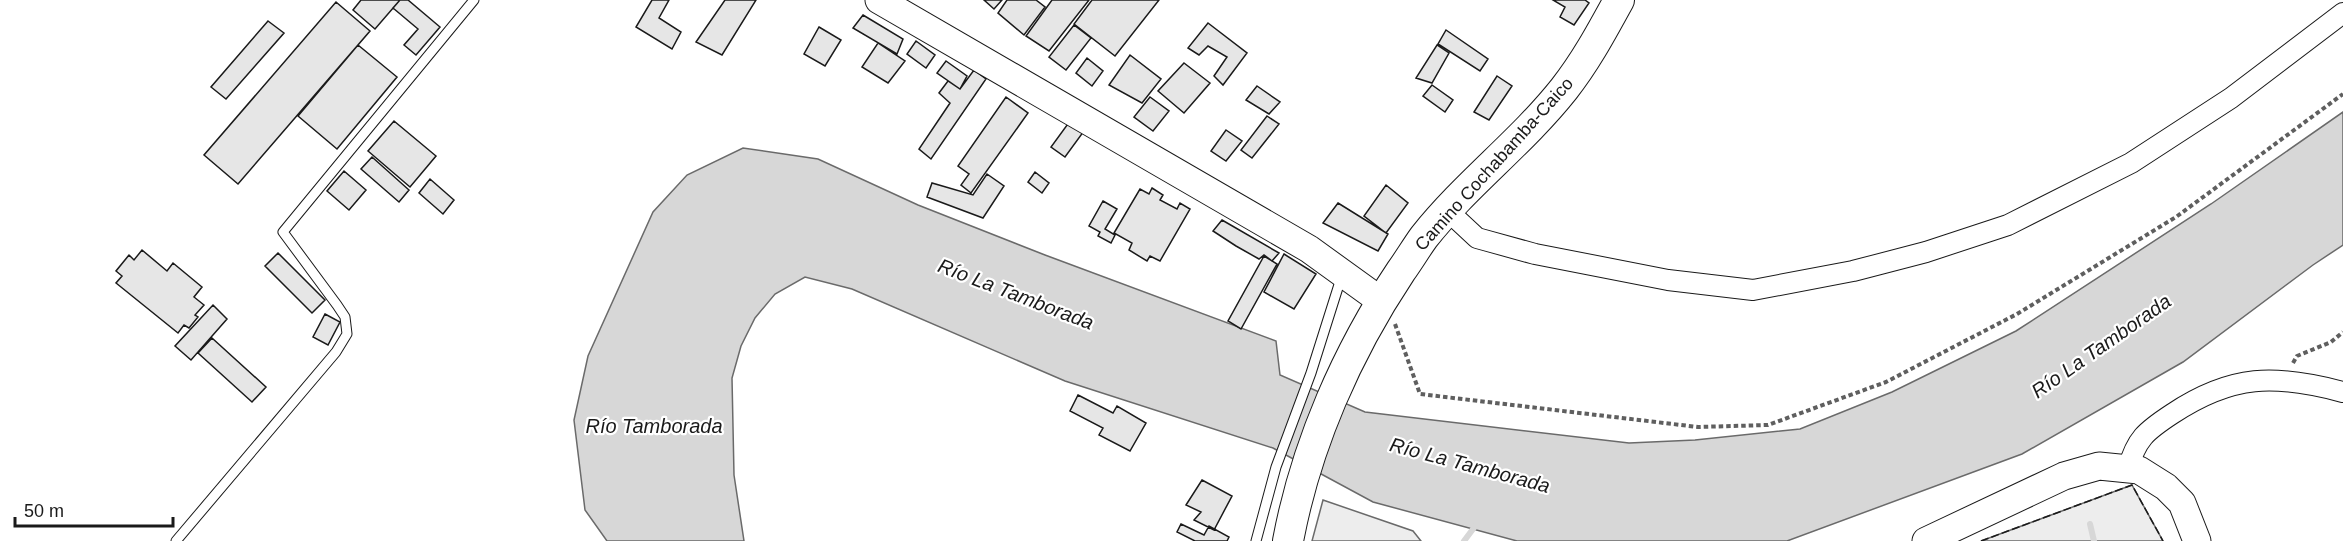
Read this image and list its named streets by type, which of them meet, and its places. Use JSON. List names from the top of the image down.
{
  "streets": {
    "main road": ["Camino Cochabamba-Caico"]
  },
  "water": ["Río La Tamborada", "Río Tamborada"],
  "scale_bar": "50 m"
}
